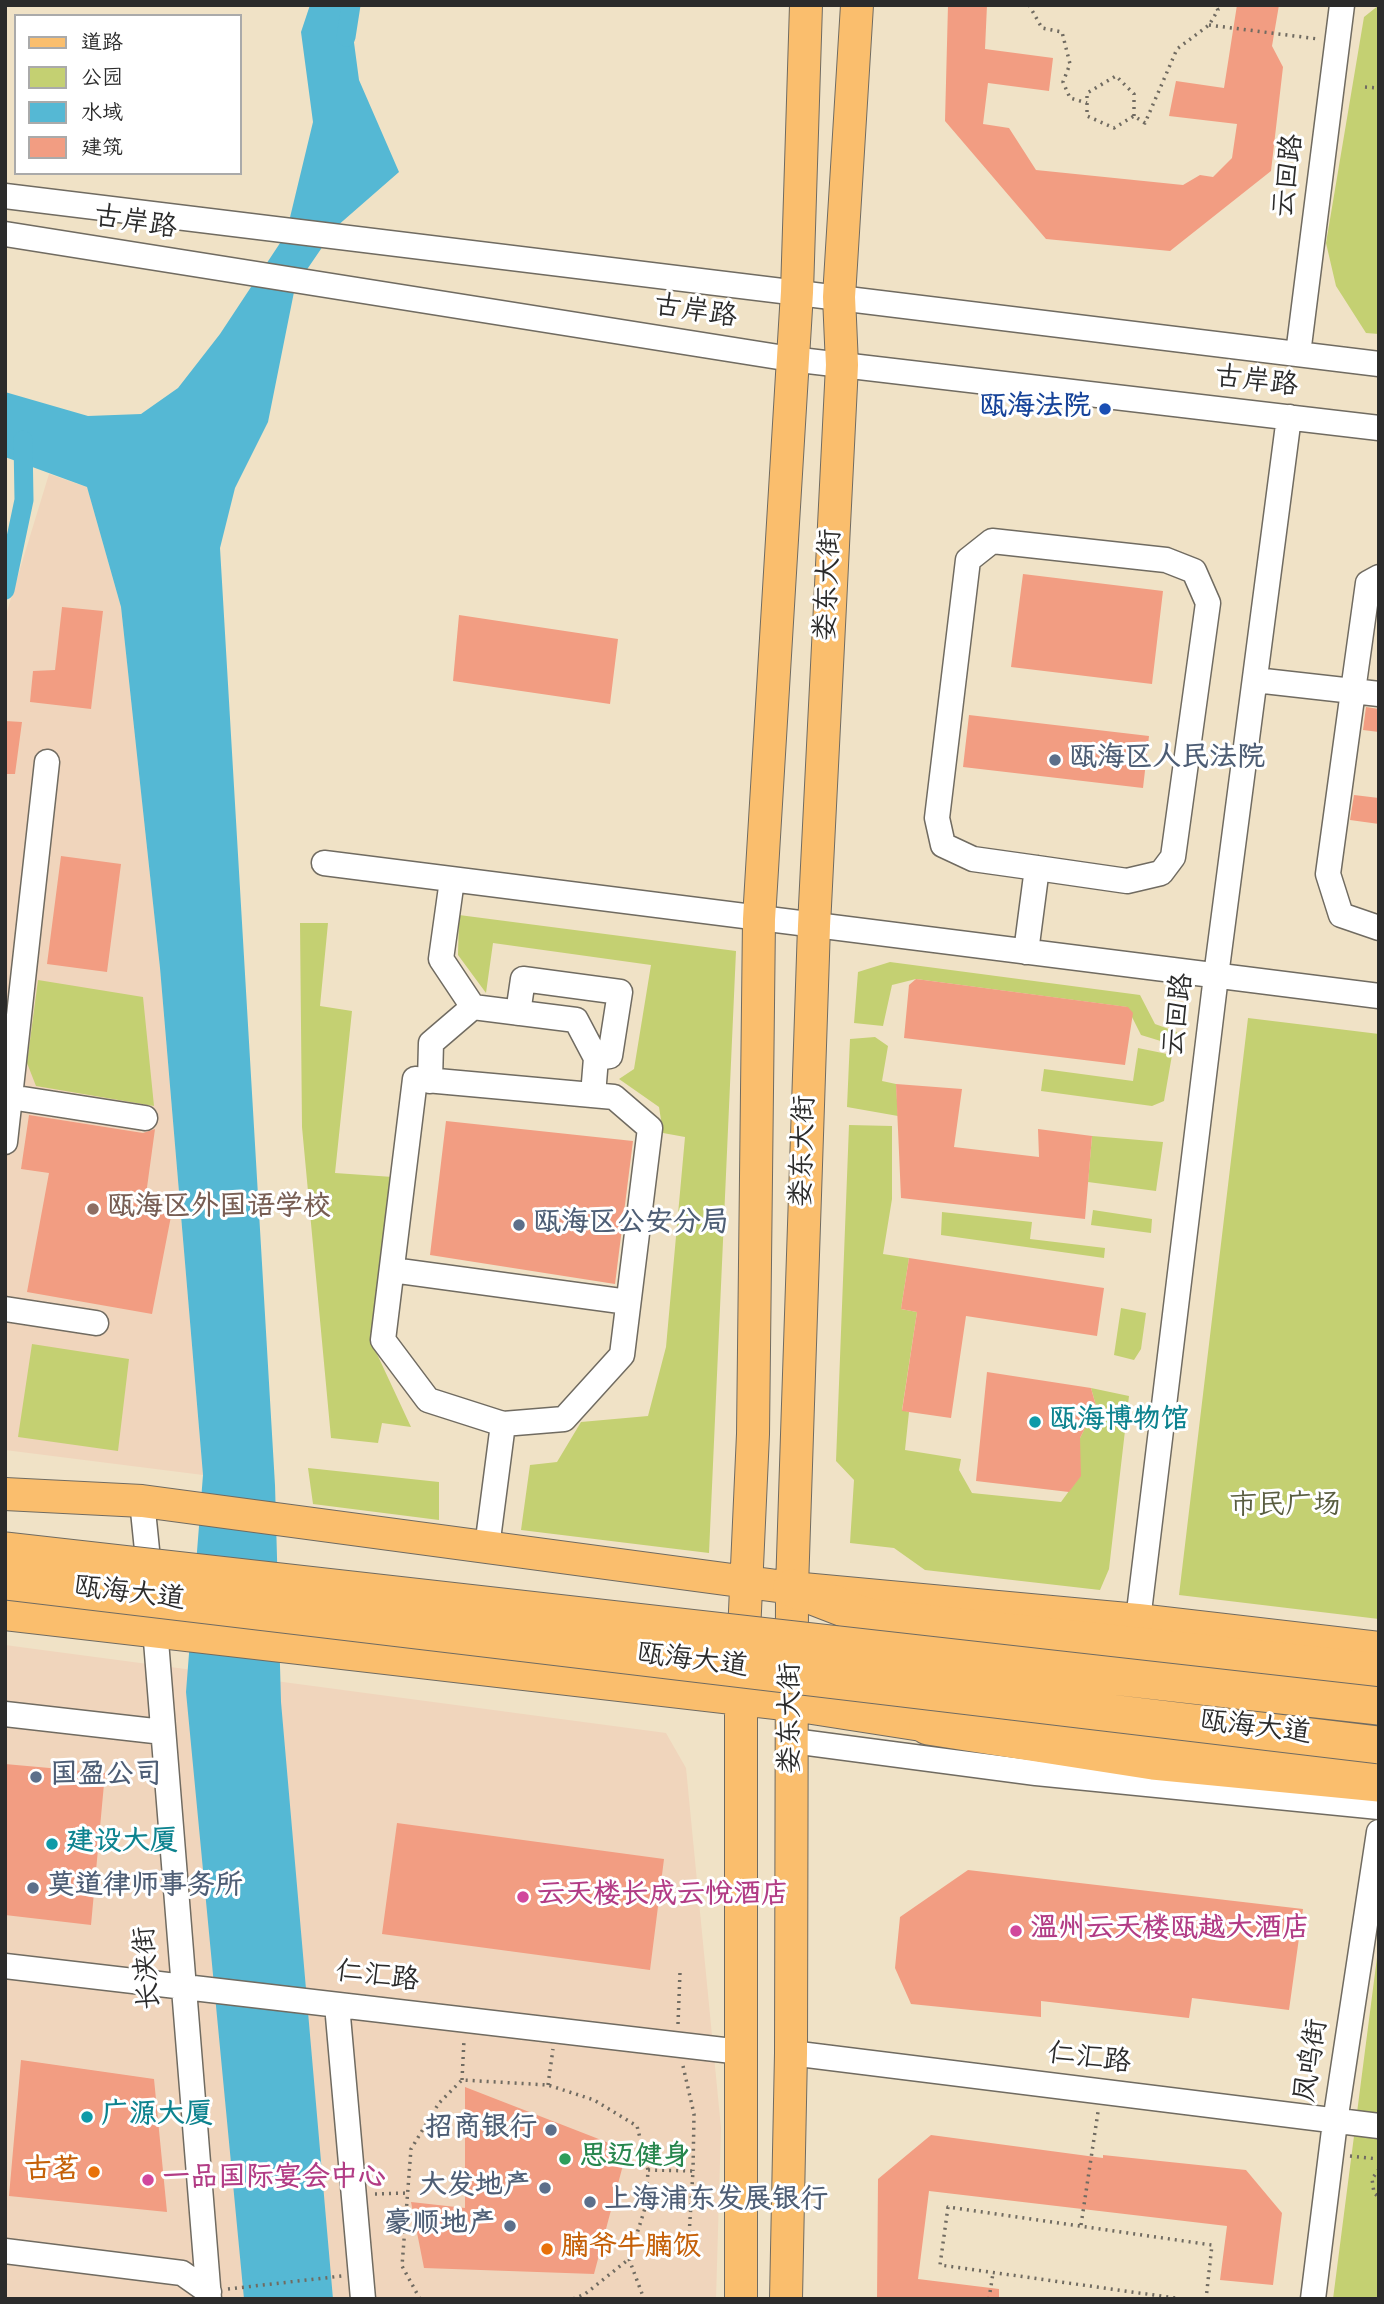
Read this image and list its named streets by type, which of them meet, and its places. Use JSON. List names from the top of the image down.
{
  "streets": {
    "highway": ["瓯海大道"],
    "main road": ["娄东大街"],
    "street": [
      "云回路",
      "古岸路",
      "长浃街",
      "仁汇路",
      "凤鸣街"
    ]
  },
  "crossings": [
    ["云回路", "古岸路"],
    ["古岸路", "娄东大街"],
    ["娄东大街", "瓯海大道"],
    ["娄东大街", "仁汇路"],
    ["瓯海大道", "长浃街"],
    ["长浃街", "仁汇路"],
    ["仁汇路", "凤鸣街"]
  ],
  "parks": ["市民广场"],
  "places": [
    "瓯海法院",
    "瓯海区人民法院",
    "瓯海区外国语学校",
    "瓯海区公安分局",
    "瓯海博物馆",
    "国盈公司",
    "建设大厦",
    "莫道律师事务所",
    "云天楼长成云悦酒店",
    "温州云天楼瓯越大酒店",
    "广源大厦",
    "招商银行",
    "思迈健身",
    "古茗",
    "一品国际宴会中心",
    "大发地产",
    "上海浦东发展银行",
    "豪顺地产",
    "腩爷牛腩饭"
  ],
  "legend": [
    "道路",
    "公园",
    "水域",
    "建筑"
  ]
}
